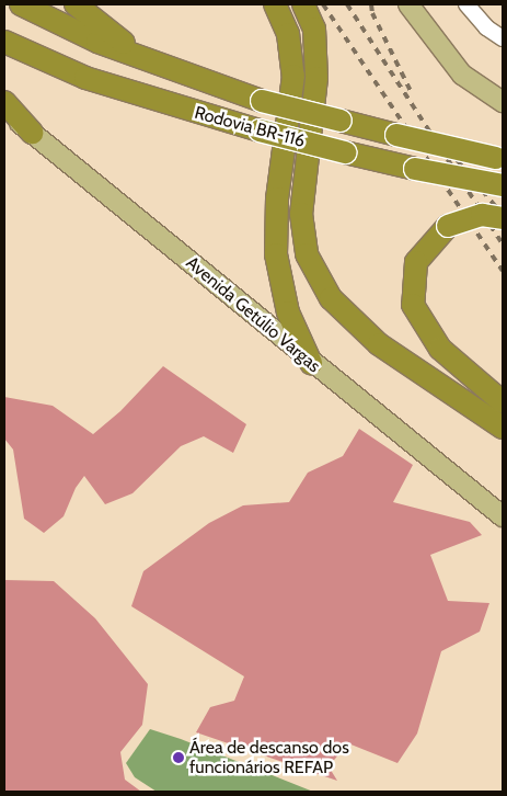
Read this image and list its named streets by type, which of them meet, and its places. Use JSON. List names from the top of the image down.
{
  "streets": {
    "highway": ["Rodovia BR-116"],
    "main road": ["Avenida Getúlio Vargas"]
  },
  "places": ["Área de descanso dos funcionários REFAP"]
}
